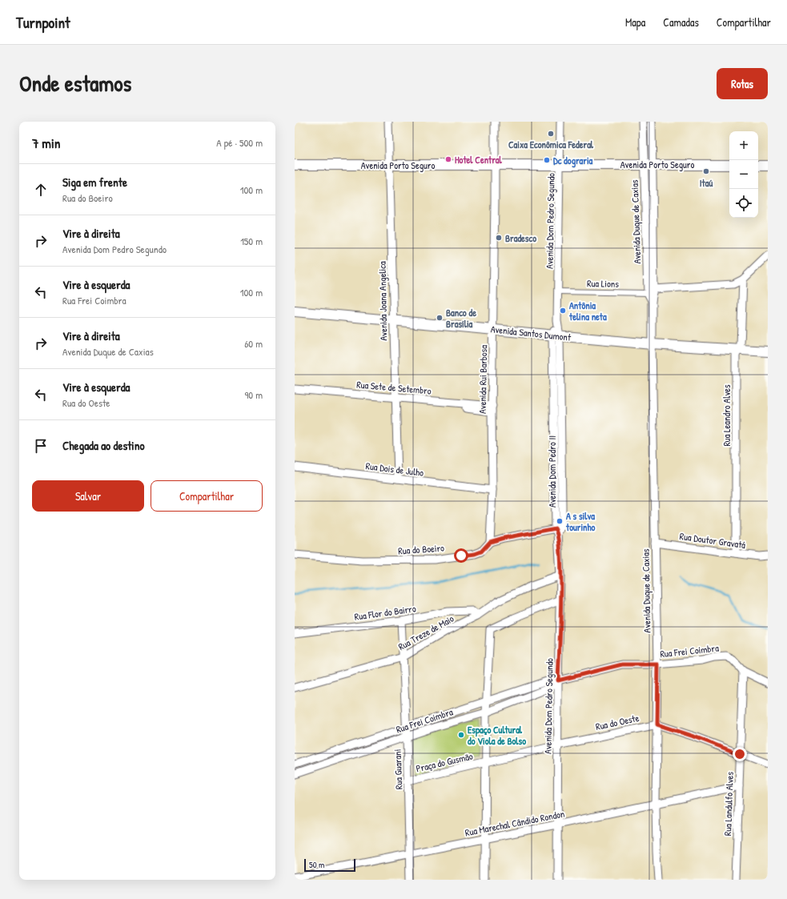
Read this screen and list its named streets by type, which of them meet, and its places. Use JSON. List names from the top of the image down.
{
  "streets": {
    "main road": ["Avenida Porto Seguro", "Avenida Santos Dumont"],
    "street": [
      "Avenida Dom Pedro Segundo",
      "Avenida Duque de Caxias",
      "Rua Lions",
      "Avenida Joana Angelica",
      "Avenida Rui Barbosa",
      "Rua Sete de Setembro",
      "Rua Leandro Alves",
      "Rua Dois de Julho",
      "Avenida Dom Pedro II",
      "Rua Doutor Gravatá",
      "Rua do Boeiro",
      "Rua Flor do Bairro",
      "Rua Treze de Maio",
      "Rua Frei Coimbra",
      "Rua do Oeste",
      "Praça do Gusmão",
      "Rua Guarani",
      "Rua Landulfo Alves",
      "Rua Marechal Cândido Rondon"
    ]
  },
  "crossings": [
    ["Avenida Porto Seguro", "Avenida Dom Pedro Segundo"],
    ["Avenida Porto Seguro", "Avenida Duque de Caxias"],
    ["Avenida Porto Seguro", "Avenida Joana Angelica"],
    ["Avenida Porto Seguro", "Avenida Rui Barbosa"],
    ["Avenida Dom Pedro Segundo", "Rua Lions"],
    ["Avenida Dom Pedro Segundo", "Avenida Dom Pedro II"],
    ["Avenida Dom Pedro Segundo", "Rua do Boeiro"],
    ["Avenida Dom Pedro Segundo", "Rua Treze de Maio"],
    ["Avenida Dom Pedro Segundo", "Rua Frei Coimbra"],
    ["Avenida Dom Pedro Segundo", "Rua do Oeste"],
    ["Avenida Dom Pedro Segundo", "Rua Marechal Cândido Rondon"],
    ["Avenida Duque de Caxias", "Rua Lions"],
    ["Avenida Duque de Caxias", "Avenida Santos Dumont"],
    ["Avenida Duque de Caxias", "Rua Doutor Gravatá"],
    ["Avenida Duque de Caxias", "Rua Frei Coimbra"],
    ["Avenida Duque de Caxias", "Rua do Oeste"],
    ["Avenida Duque de Caxias", "Rua Marechal Cândido Rondon"],
    ["Avenida Joana Angelica", "Avenida Santos Dumont"],
    ["Avenida Joana Angelica", "Rua Sete de Setembro"],
    ["Avenida Joana Angelica", "Rua Dois de Julho"],
    ["Avenida Santos Dumont", "Avenida Rui Barbosa"],
    ["Avenida Santos Dumont", "Rua Leandro Alves"],
    ["Avenida Santos Dumont", "Avenida Dom Pedro II"],
    ["Avenida Rui Barbosa", "Rua Sete de Setembro"],
    ["Avenida Rui Barbosa", "Rua Dois de Julho"],
    ["Avenida Rui Barbosa", "Rua do Boeiro"],
    ["Rua Leandro Alves", "Rua Doutor Gravatá"],
    ["Avenida Dom Pedro II", "Rua do Boeiro"],
    ["Rua Flor do Bairro", "Rua Treze de Maio"],
    ["Rua Flor do Bairro", "Rua Guarani"],
    ["Rua Treze de Maio", "Rua Guarani"],
    ["Rua Frei Coimbra", "Rua Guarani"],
    ["Rua Frei Coimbra", "Rua Landulfo Alves"],
    ["Rua do Oeste", "Praça do Gusmão"],
    ["Rua do Oeste", "Rua Landulfo Alves"],
    ["Praça do Gusmão", "Rua Guarani"],
    ["Rua Guarani", "Rua Marechal Cândido Rondon"],
    ["Rua Landulfo Alves", "Rua Marechal Cândido Rondon"]
  ],
  "places": [
    "Caixa Econômica Federal",
    "Hotel Central",
    "Dc dograria",
    "Itaú",
    "Bradesco",
    "Antônia telina neta",
    "Banco de Brasília",
    "A s silva tourinho",
    "Espaço Cultural do Viola de Bolso"
  ],
  "scale_bar": "50 m",
  "page": {
    "header": "Turnpoint",
    "nav": ["Mapa", "Camadas", "Compartilhar"],
    "title": "Onde estamos",
    "buttons": [
      "Rotas",
      ["Salvar", "Compartilhar"]
    ],
    "heading": ["7 min", "A pé · 500 m"],
    "map_buttons": ["+", "−"],
    "list": [
      ["Siga em frente", "Rua do Boeiro", "100 m"],
      ["Vire à direita", "Avenida Dom Pedro Segundo", "150 m"],
      ["Vire à esquerda", "Rua Frei Coimbra", "100 m"],
      ["Vire à direita", "Avenida Duque de Caxias", "60 m"],
      ["Vire à esquerda", "Rua do Oeste", "90 m"],
      "Chegada ao destino"
    ],
    "scale": "50 m"
  }
}
